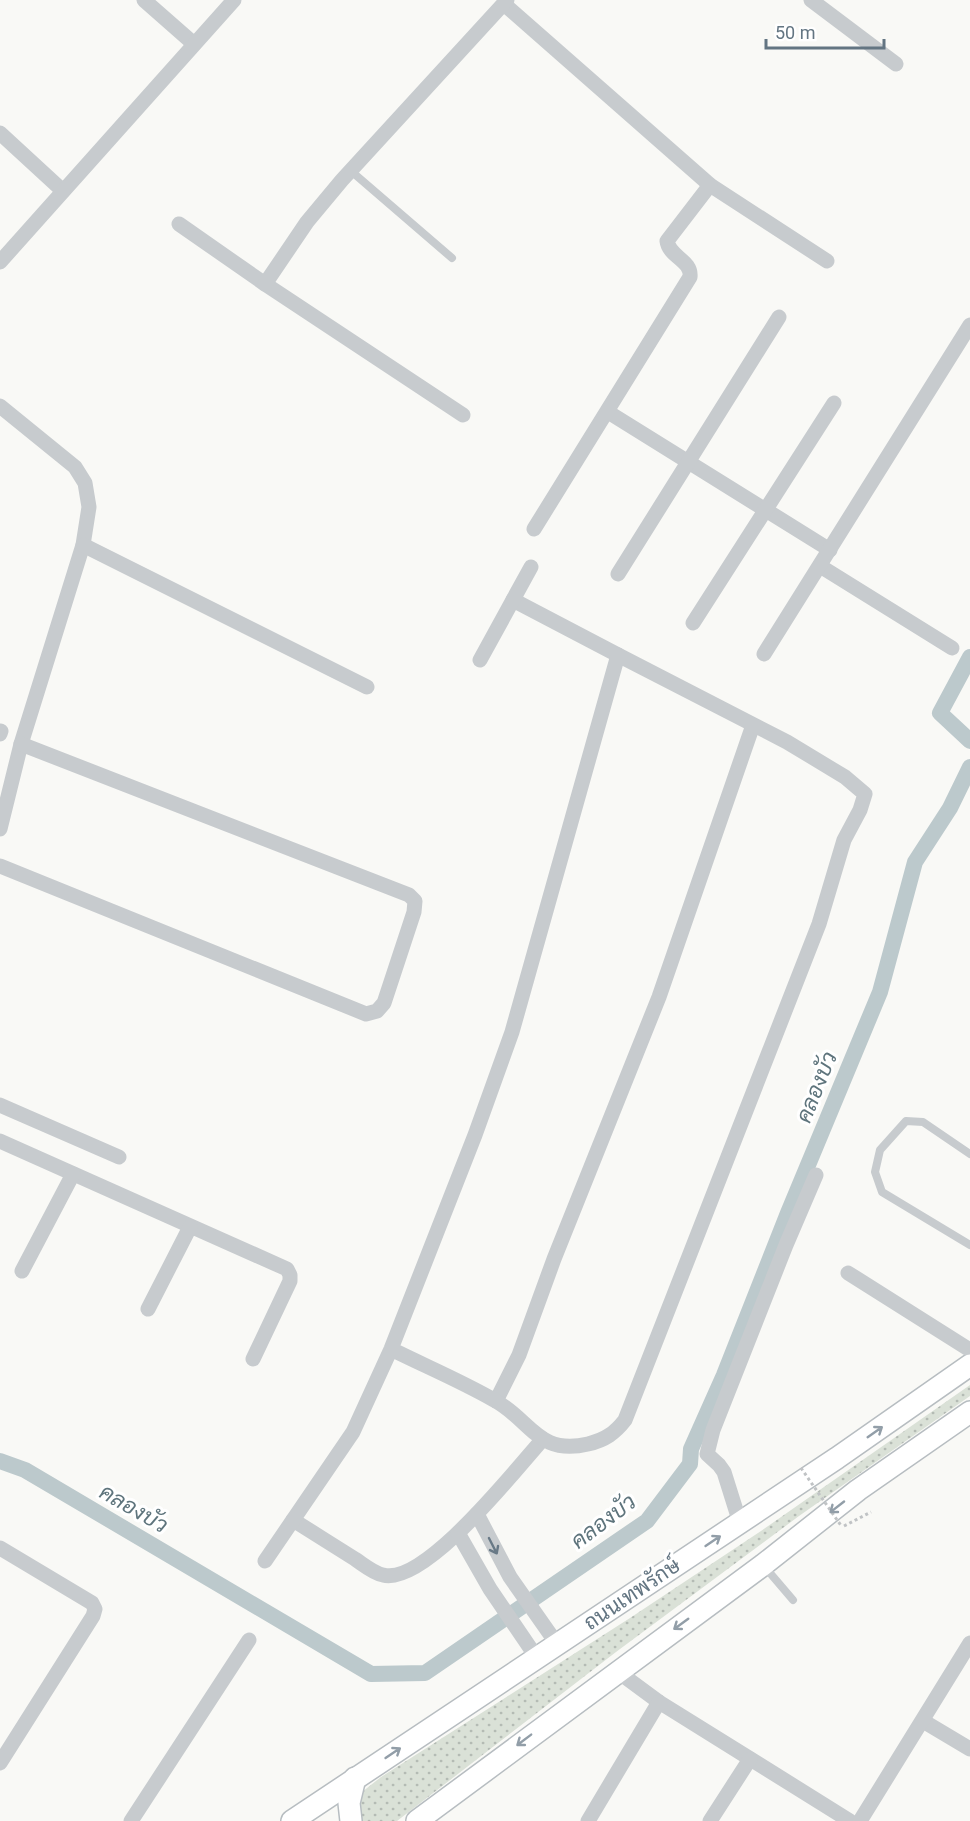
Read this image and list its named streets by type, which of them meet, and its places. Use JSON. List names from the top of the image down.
{
  "streets": {
    "main road": ["ถนนเทพรักษ์"]
  },
  "water": ["คลองบัว"],
  "scale_bar": "50 m"
}
